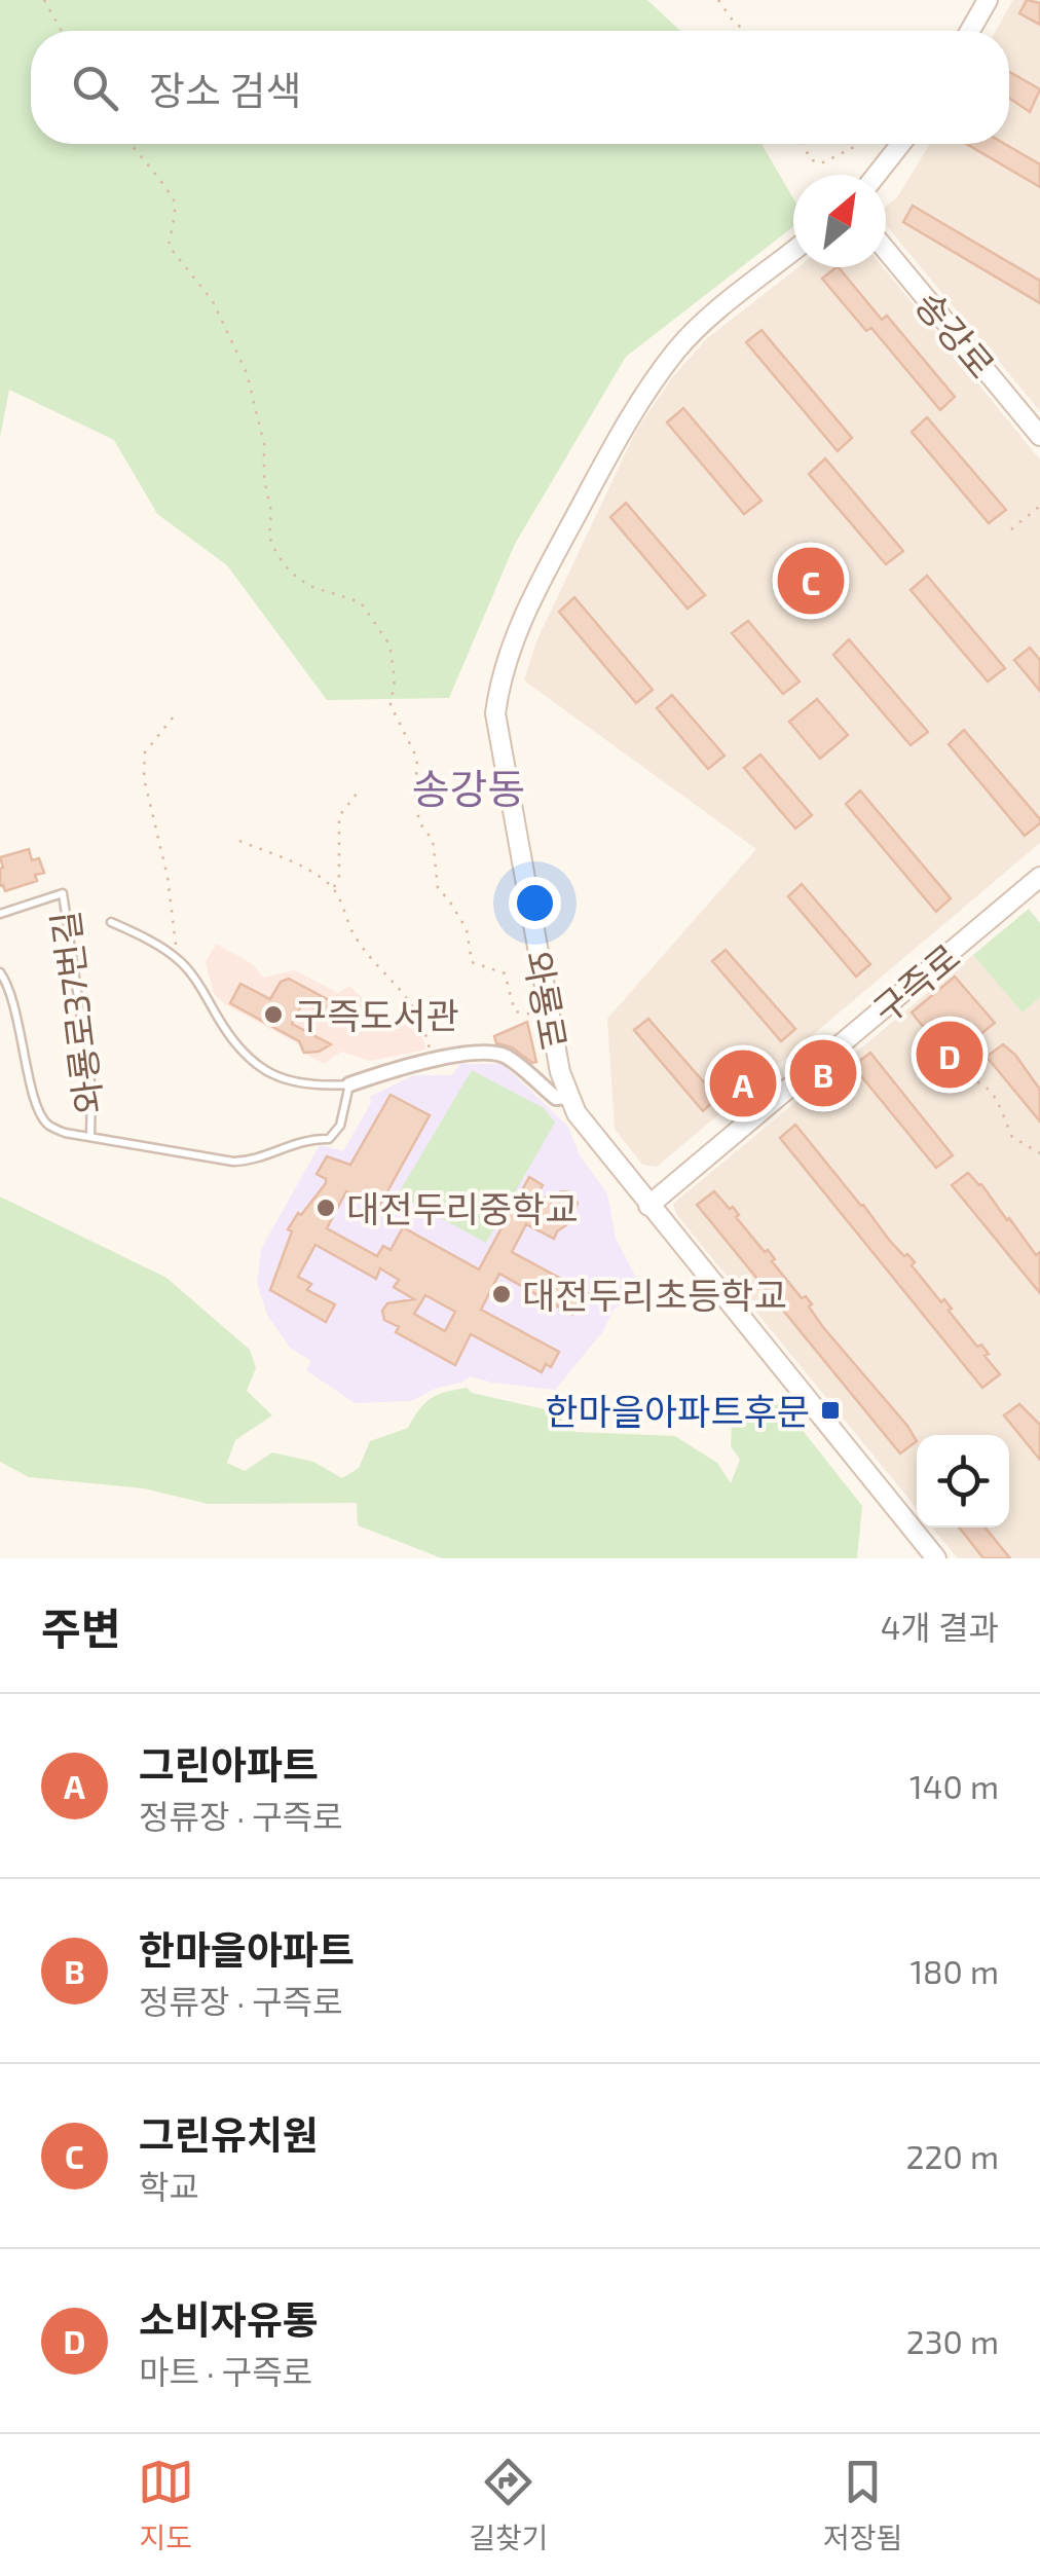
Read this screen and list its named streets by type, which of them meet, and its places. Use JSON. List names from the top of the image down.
{
  "streets": {
    "main road": ["송강로", "구즉로", "와룡로"],
    "lane": ["와룡로37번길"]
  },
  "crossings": [
    ["구즉로", "와룡로"]
  ],
  "districts": ["송강동"],
  "places": {
    "other": ["구즉도서관", "대전두리중학교", "대전두리초등학교"],
    "transit": ["한마을아파트후문"]
  },
  "north": "top right",
  "page": {
    "search": "장소 검색",
    "pins": [
      "C",
      "D",
      "B",
      "A"
    ],
    "heading": ["주변", "4개 결과"],
    "list": [
      {
        "mark": "A",
        "name": "그린아파트",
        "note": "정류장 · 구즉로",
        "value": "140 m"
      },
      {
        "mark": "B",
        "name": "한마을아파트",
        "note": "정류장 · 구즉로",
        "value": "180 m"
      },
      {
        "mark": "C",
        "name": "그린유치원",
        "note": "학교",
        "value": "220 m"
      },
      {
        "mark": "D",
        "name": "소비자유통",
        "note": "마트 · 구즉로",
        "value": "230 m"
      }
    ],
    "nav": ["지도", "길찾기", "저장됨"]
  }
}
